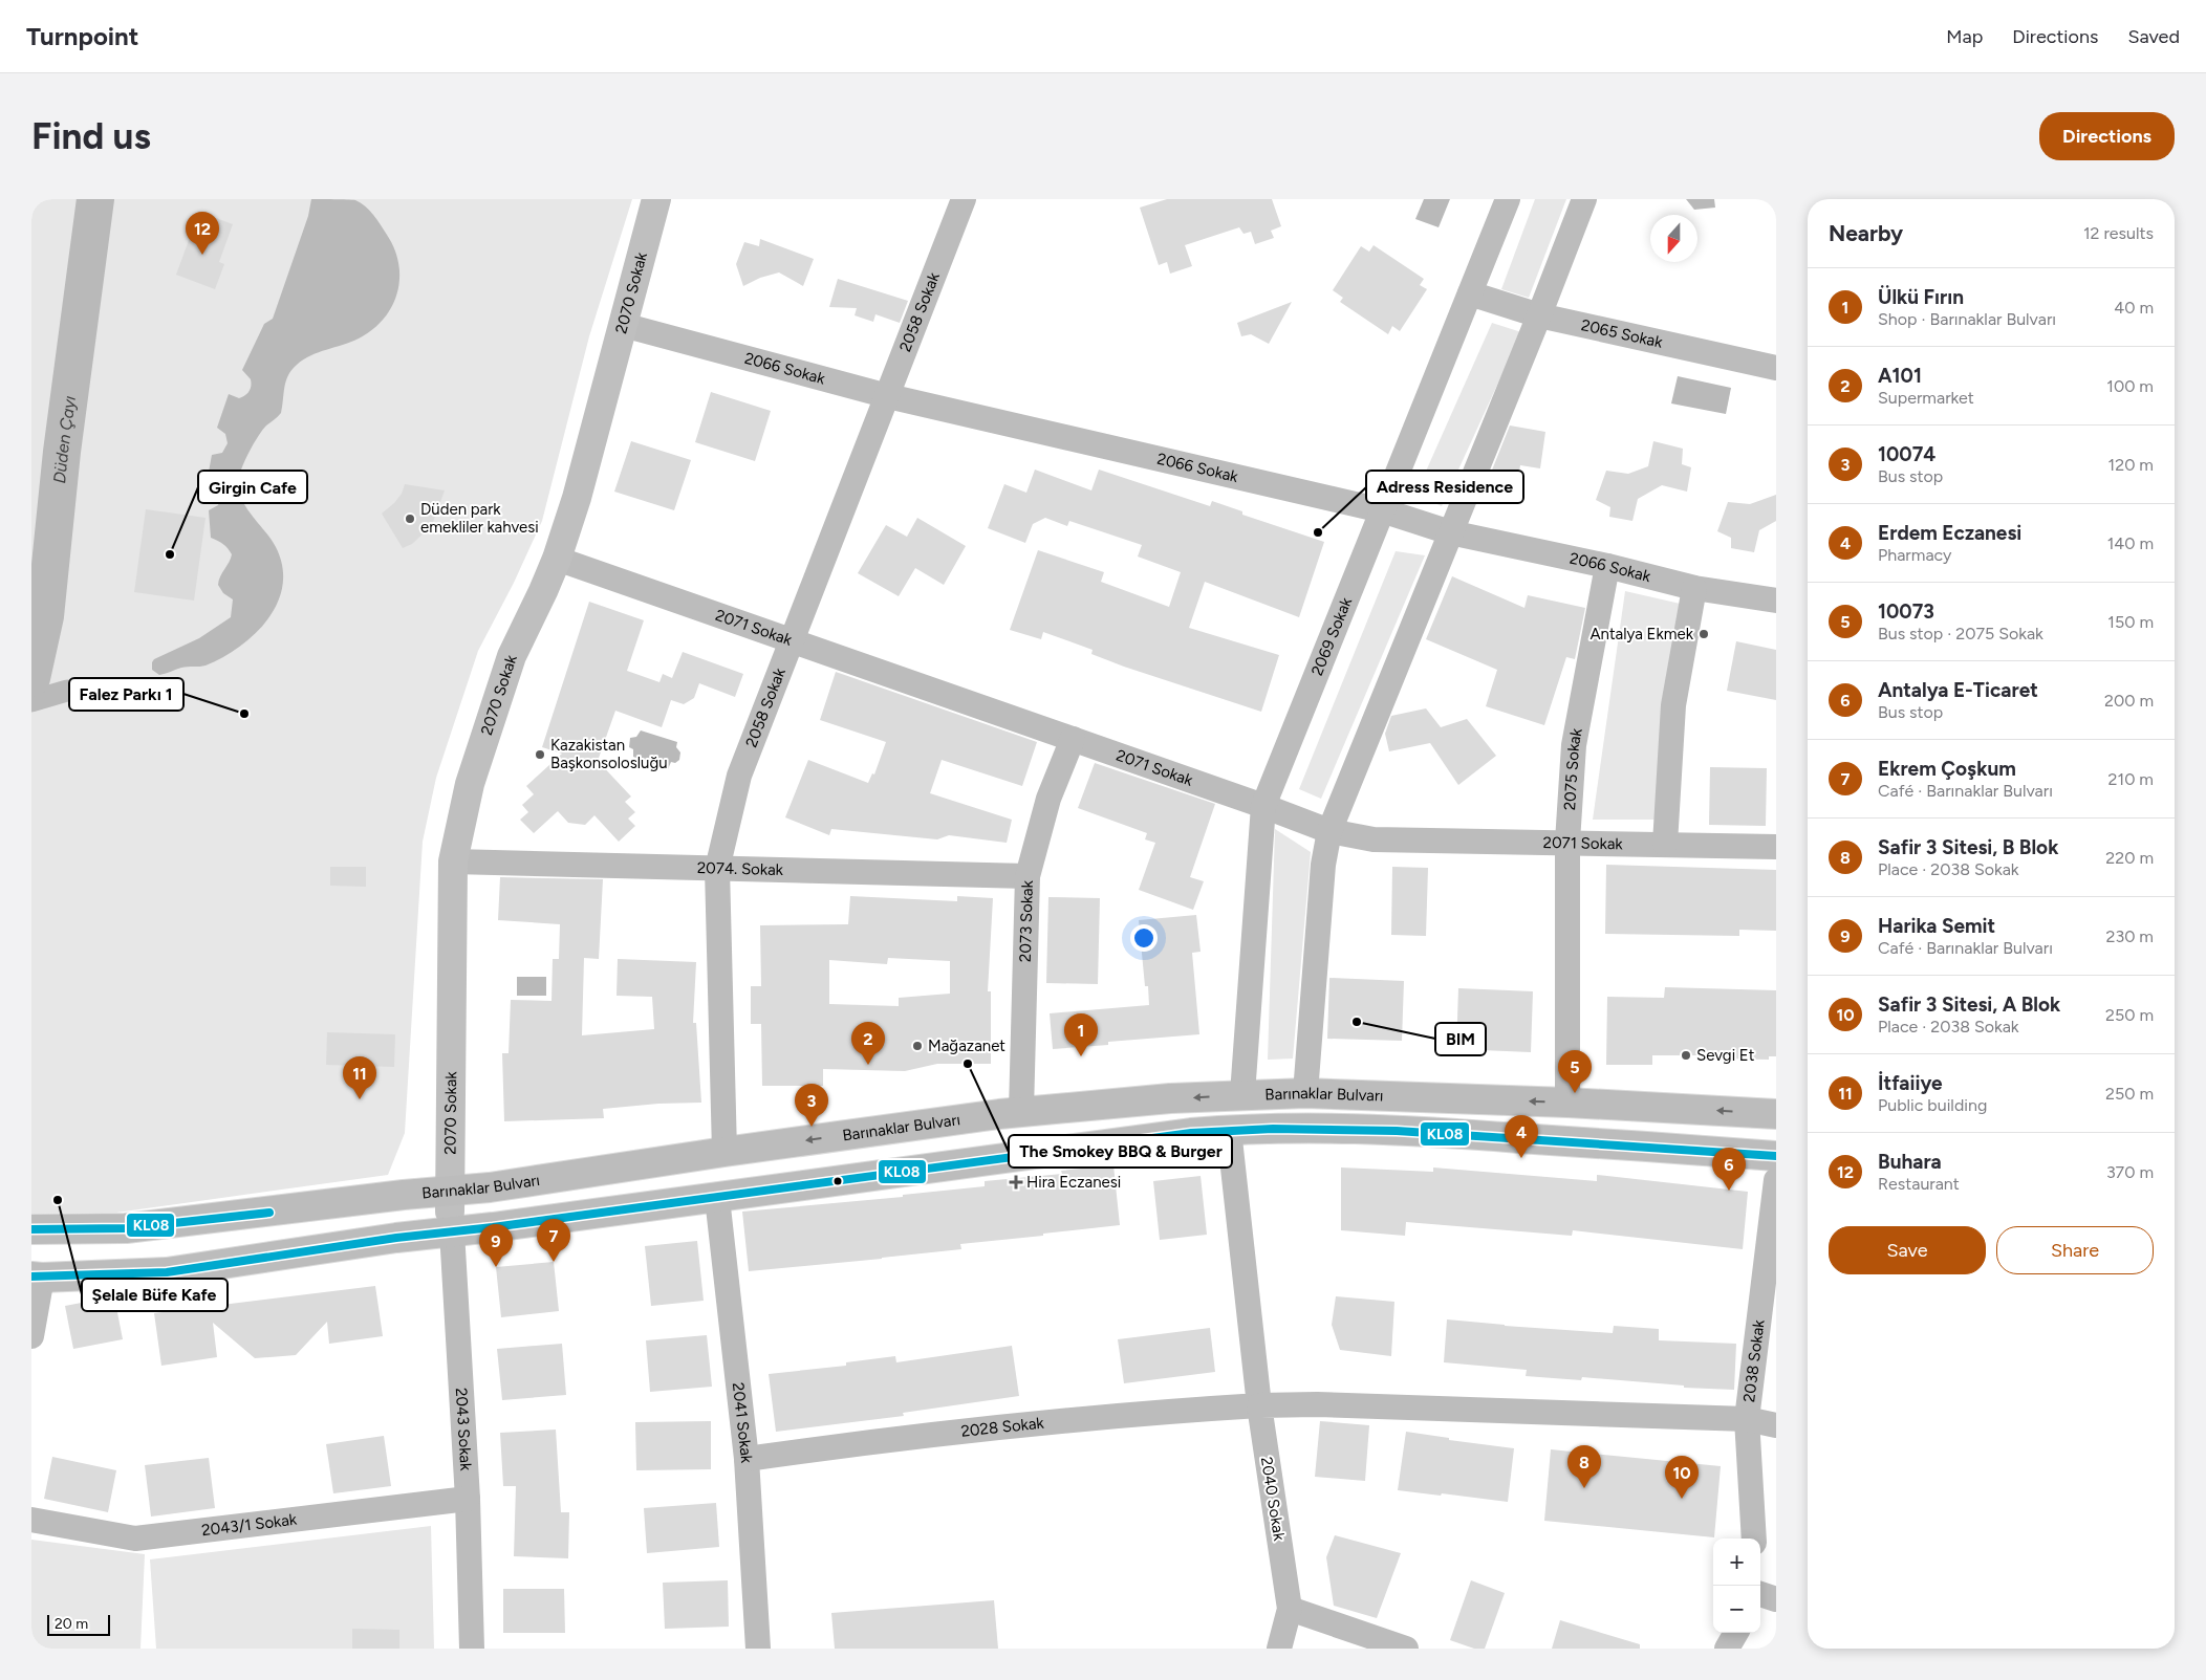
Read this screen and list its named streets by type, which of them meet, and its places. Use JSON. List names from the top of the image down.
{
  "streets": {
    "main road": ["Barınaklar Bulvarı"],
    "street": [
      "2070 Sokak",
      "2058 Sokak",
      "2065 Sokak",
      "2066 Sokak",
      "2071 Sokak",
      "2069 Sokak",
      "2075 Sokak",
      "2074. Sokak",
      "2073 Sokak",
      "2038 Sokak",
      "2041 Sokak",
      "2028 Sokak",
      "2043 Sokak",
      "2040 Sokak",
      "2043/1 Sokak"
    ]
  },
  "crossings": [
    ["2070 Sokak", "2066 Sokak"],
    ["2070 Sokak", "2071 Sokak"],
    ["2070 Sokak", "2074. Sokak"],
    ["2070 Sokak", "Barınaklar Bulvarı"],
    ["2070 Sokak", "2043 Sokak"],
    ["2058 Sokak", "2066 Sokak"],
    ["2058 Sokak", "2071 Sokak"],
    ["2058 Sokak", "2074. Sokak"],
    ["2058 Sokak", "Barınaklar Bulvarı"],
    ["2065 Sokak", "2069 Sokak"],
    ["2066 Sokak", "2069 Sokak"],
    ["2066 Sokak", "2075 Sokak"],
    ["2071 Sokak", "2069 Sokak"],
    ["2071 Sokak", "2075 Sokak"],
    ["2071 Sokak", "2073 Sokak"],
    ["2069 Sokak", "Barınaklar Bulvarı"],
    ["2075 Sokak", "Barınaklar Bulvarı"],
    ["2074. Sokak", "2073 Sokak"],
    ["2073 Sokak", "Barınaklar Bulvarı"],
    ["Barınaklar Bulvarı", "2041 Sokak"],
    ["Barınaklar Bulvarı", "2043 Sokak"],
    ["Barınaklar Bulvarı", "2040 Sokak"],
    ["2041 Sokak", "2028 Sokak"],
    ["2028 Sokak", "2040 Sokak"],
    ["2043 Sokak", "2043/1 Sokak"]
  ],
  "water": ["Düden Çayı"],
  "places": {
    "other": [
      "Düden park emekliler kahvesi",
      "Adress Residence",
      "Girgin Cafe",
      "Antalya Ekmek",
      "Falez Parkı 1",
      "Kazakistan Başkonsolosluğu",
      "BIM",
      "Mağazanet",
      "Sevgi Et",
      "The Smokey BBQ & Burger",
      "Şelale Büfe Kafe"
    ],
    "health": ["Hira Eczanesi"]
  },
  "lines": ["transit line KL08"],
  "scale_bar": "20 m",
  "north": "bottom",
  "page": {
    "header": "Turnpoint",
    "nav": ["Map", "Directions", "Saved"],
    "buttons": [
      "Directions",
      ["Save", "Share"]
    ],
    "title": "Find us",
    "heading": ["Nearby", "12 results"],
    "pins": [
      "12",
      "1",
      "2",
      "5",
      "11",
      "3",
      "4",
      "6",
      "7",
      "9",
      "8",
      "10"
    ],
    "list": [
      {
        "mark": "1",
        "name": "Ülkü Fırın",
        "note": "Shop · Barınaklar Bulvarı",
        "value": "40 m"
      },
      {
        "mark": "2",
        "name": "A101",
        "note": "Supermarket",
        "value": "100 m"
      },
      {
        "mark": "3",
        "name": "10074",
        "note": "Bus stop",
        "value": "120 m"
      },
      {
        "mark": "4",
        "name": "Erdem Eczanesi",
        "note": "Pharmacy",
        "value": "140 m"
      },
      {
        "mark": "5",
        "name": "10073",
        "note": "Bus stop · 2075 Sokak",
        "value": "150 m"
      },
      {
        "mark": "6",
        "name": "Antalya E-Ticaret",
        "note": "Bus stop",
        "value": "200 m"
      },
      {
        "mark": "7",
        "name": "Ekrem Çoşkum",
        "note": "Café · Barınaklar Bulvarı",
        "value": "210 m"
      },
      {
        "mark": "8",
        "name": "Safir 3 Sitesi, B Blok",
        "note": "Place · 2038 Sokak",
        "value": "220 m"
      },
      {
        "mark": "9",
        "name": "Harika Semit",
        "note": "Café · Barınaklar Bulvarı",
        "value": "230 m"
      },
      {
        "mark": "10",
        "name": "Safir 3 Sitesi, A Blok",
        "note": "Place · 2038 Sokak",
        "value": "250 m"
      },
      {
        "mark": "11",
        "name": "İtfaiiye",
        "note": "Public building",
        "value": "250 m"
      },
      {
        "mark": "12",
        "name": "Buhara",
        "note": "Restaurant",
        "value": "370 m"
      }
    ],
    "map_buttons": ["+", "−"],
    "scale": "20 m"
  }
}
